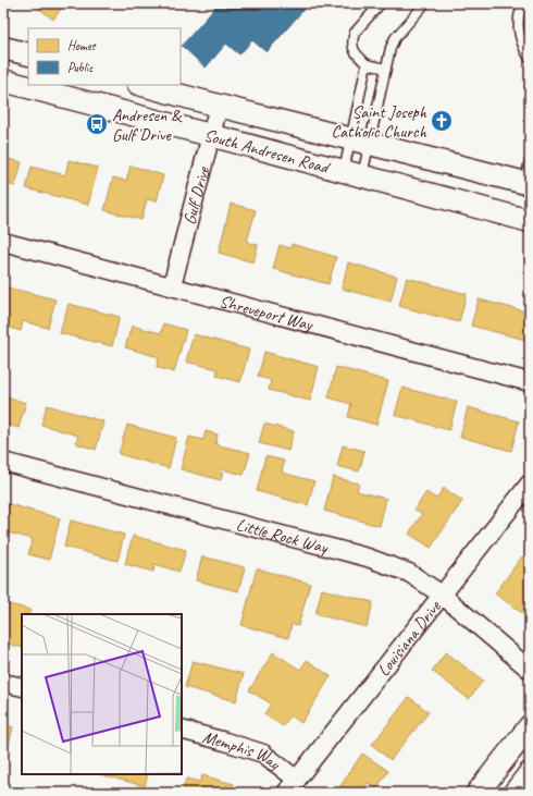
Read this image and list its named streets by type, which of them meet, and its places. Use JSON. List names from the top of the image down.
{
  "streets": {
    "street": [
      "South Andresen Road",
      "Gulf Drive",
      "Shreveport Way",
      "Little Rock Way",
      "Louisiana Drive",
      "Memphis Way"
    ]
  },
  "crossings": [
    ["South Andresen Road", "Gulf Drive"],
    ["Gulf Drive", "Shreveport Way"],
    ["Little Rock Way", "Louisiana Drive"],
    ["Louisiana Drive", "Memphis Way"]
  ],
  "places": {
    "church": ["Saint Joseph Catholic Church"],
    "bus stop": ["Andresen & Gulf Drive"]
  },
  "legend": ["Homes", "Public"]
}
